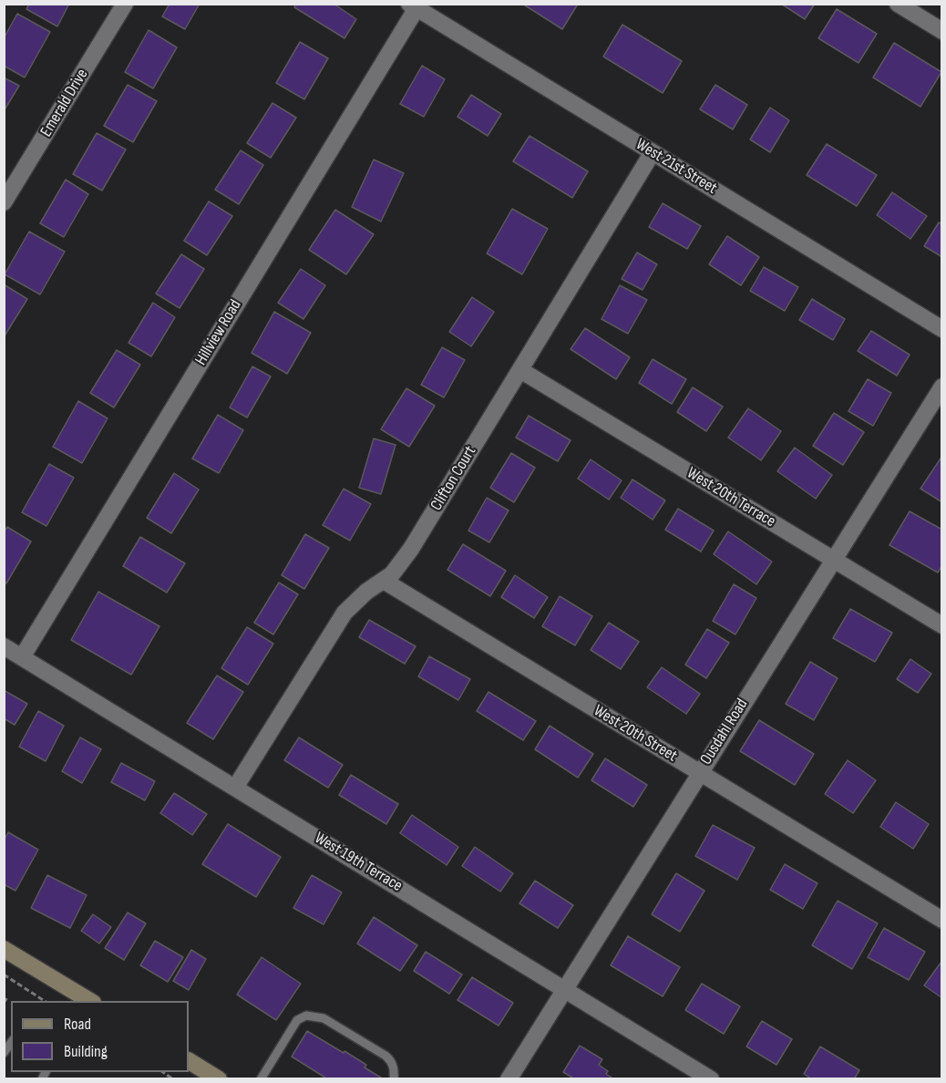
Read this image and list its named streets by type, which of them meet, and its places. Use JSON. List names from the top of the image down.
{
  "streets": {
    "street": [
      "Emerald Drive",
      "West 21st Street",
      "Hillview Road",
      "Clifton Court",
      "West 20th Terrace",
      "Ousdahl Road",
      "West 20th Street",
      "West 19th Terrace"
    ]
  },
  "crossings": [
    ["West 21st Street", "Hillview Road"],
    ["West 21st Street", "Clifton Court"],
    ["Hillview Road", "West 19th Terrace"],
    ["Clifton Court", "West 20th Terrace"],
    ["Clifton Court", "West 20th Street"],
    ["Clifton Court", "West 19th Terrace"],
    ["West 20th Terrace", "Ousdahl Road"],
    ["Ousdahl Road", "West 20th Street"],
    ["Ousdahl Road", "West 19th Terrace"]
  ],
  "legend": ["Road", "Building"]
}
